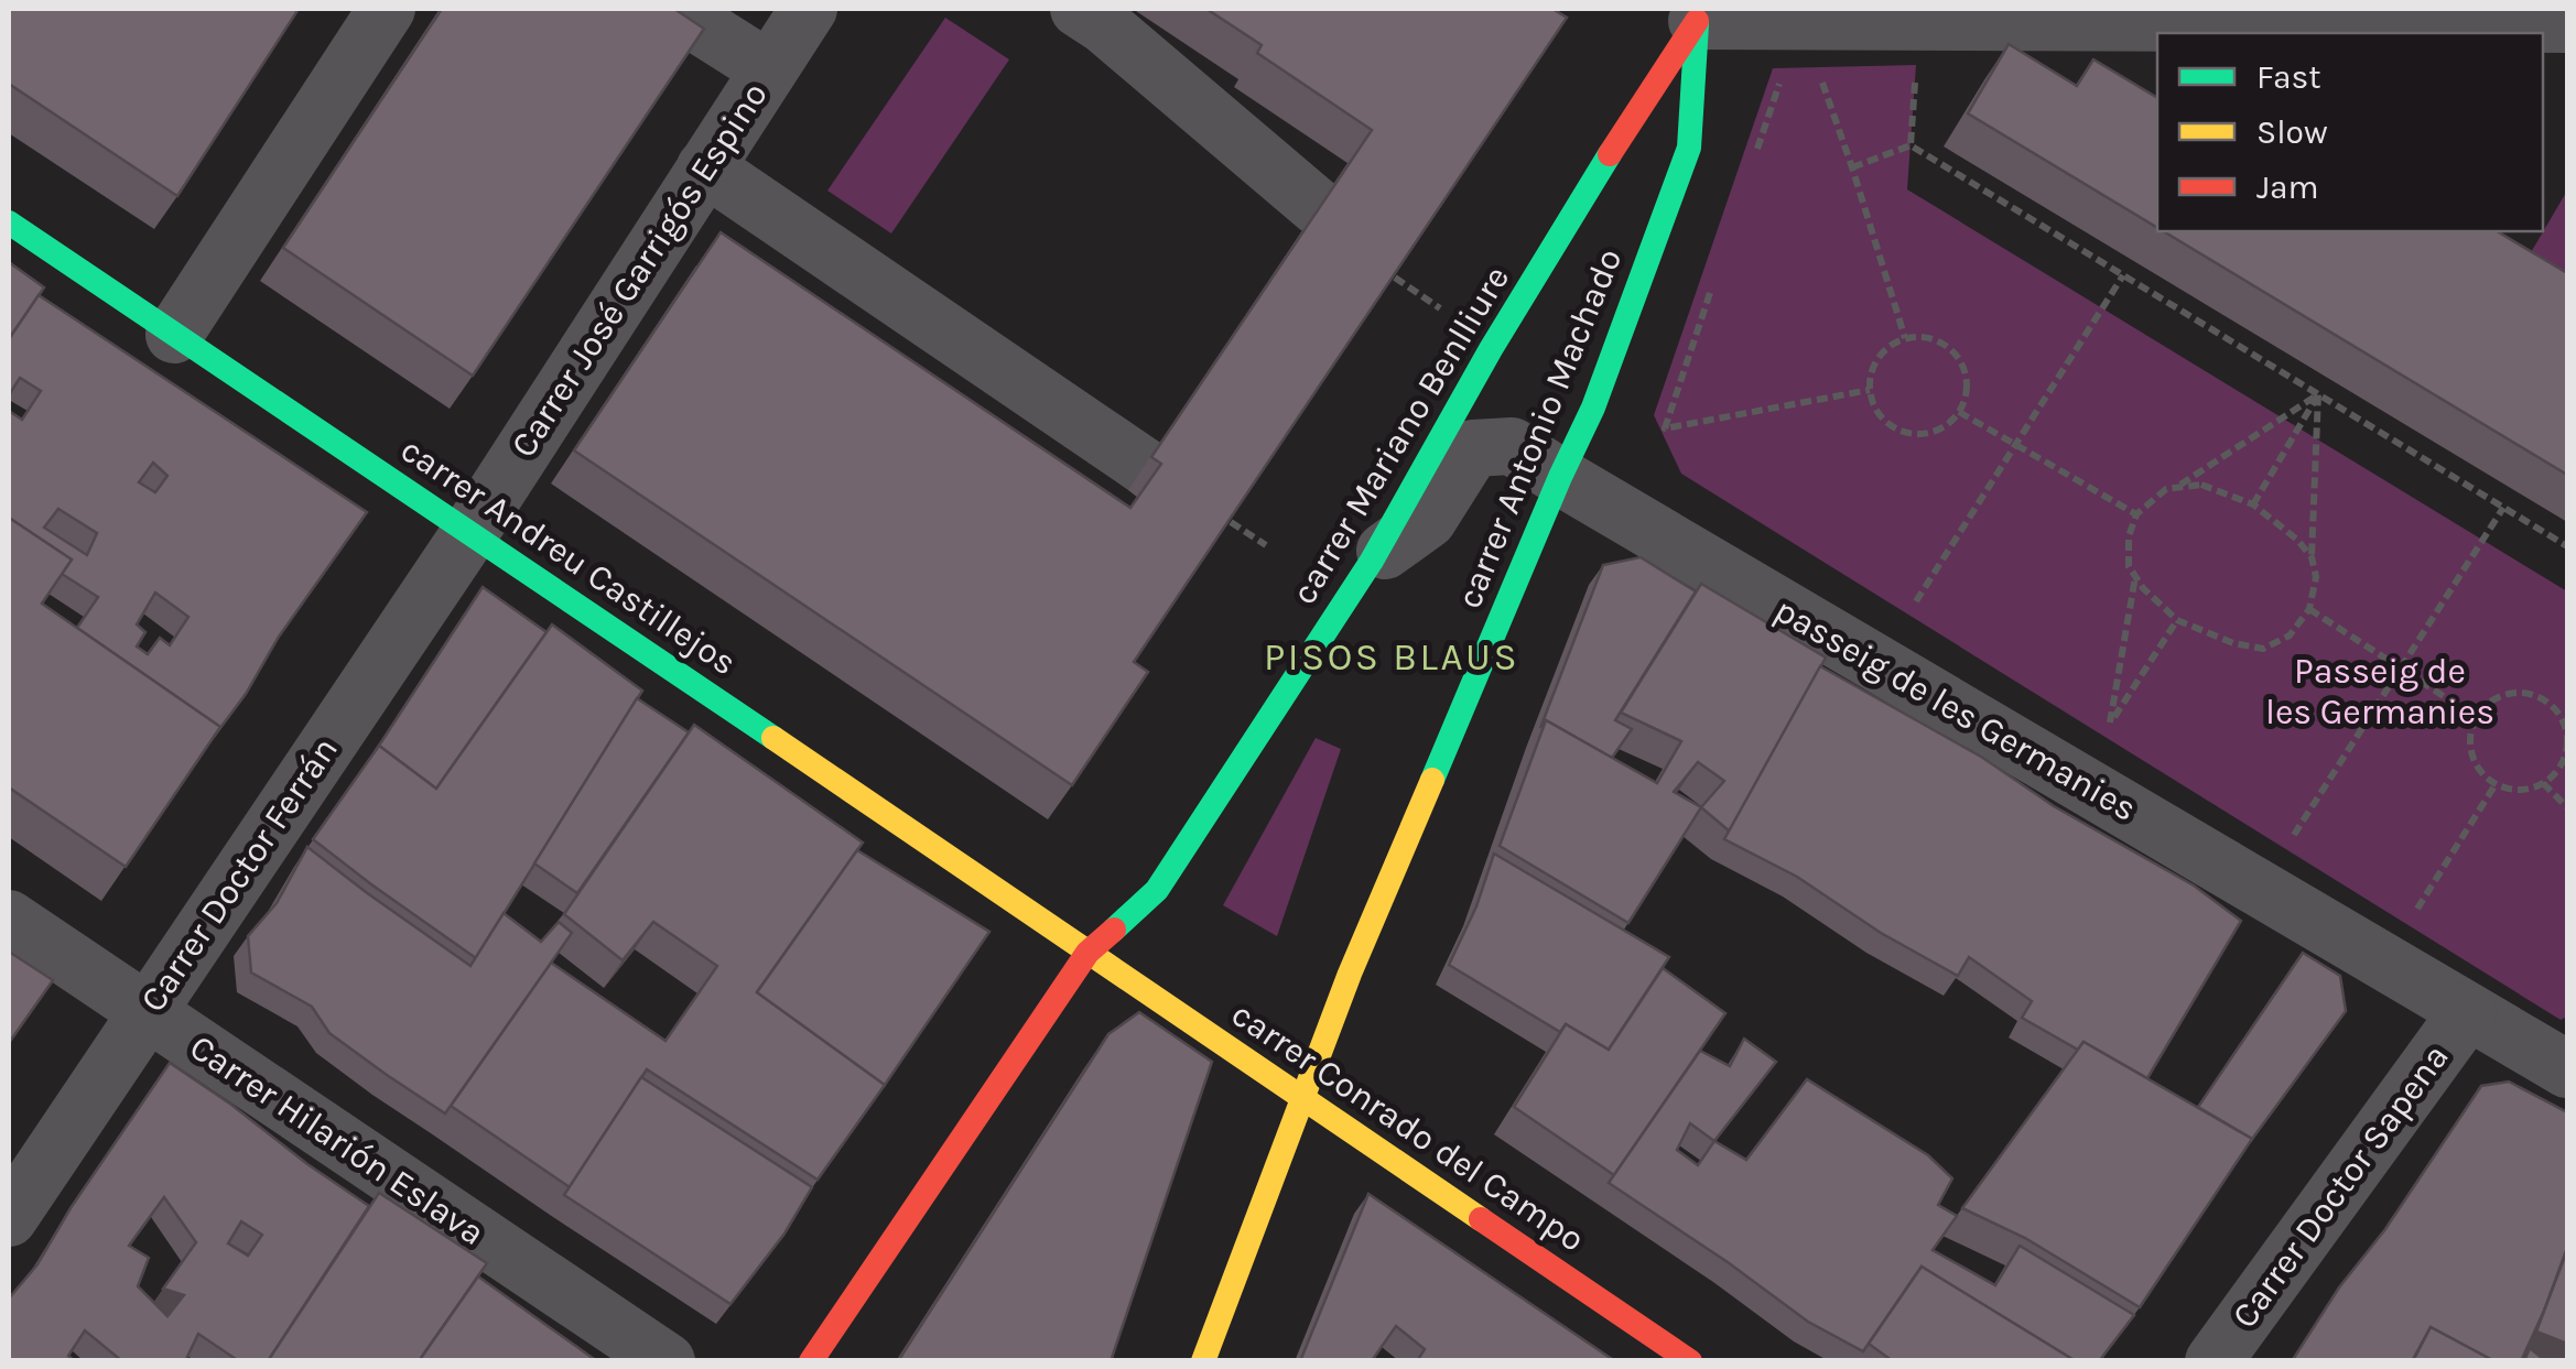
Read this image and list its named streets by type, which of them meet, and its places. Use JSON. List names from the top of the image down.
{
  "streets": {
    "street": [
      "Carrer José Garrigós Espino",
      "carrer Antonio Machado",
      "carrer Mariano Benlliure",
      "carrer Andreu Castillejos",
      "passeig de les Germanies",
      "Carrer Doctor Ferrán",
      "carrer Conrado del Campo",
      "Carrer Hilarión Eslava",
      "Carrer Doctor Sapena"
    ]
  },
  "crossings": [
    ["Carrer José Garrigós Espino", "carrer Andreu Castillejos"],
    ["Carrer José Garrigós Espino", "Carrer Doctor Ferrán"],
    ["carrer Antonio Machado", "carrer Mariano Benlliure"],
    ["carrer Antonio Machado", "passeig de les Germanies"],
    ["carrer Antonio Machado", "carrer Conrado del Campo"],
    ["carrer Mariano Benlliure", "carrer Andreu Castillejos"],
    ["carrer Mariano Benlliure", "passeig de les Germanies"],
    ["carrer Mariano Benlliure", "carrer Conrado del Campo"],
    ["carrer Andreu Castillejos", "Carrer Doctor Ferrán"],
    ["carrer Andreu Castillejos", "carrer Conrado del Campo"],
    ["passeig de les Germanies", "Carrer Doctor Sapena"],
    ["Carrer Doctor Ferrán", "Carrer Hilarión Eslava"]
  ],
  "districts": ["PISOS BLAUS"],
  "parks": ["Passeig de les Germanies"],
  "legend": ["Fast", "Slow", "Jam"]
}
